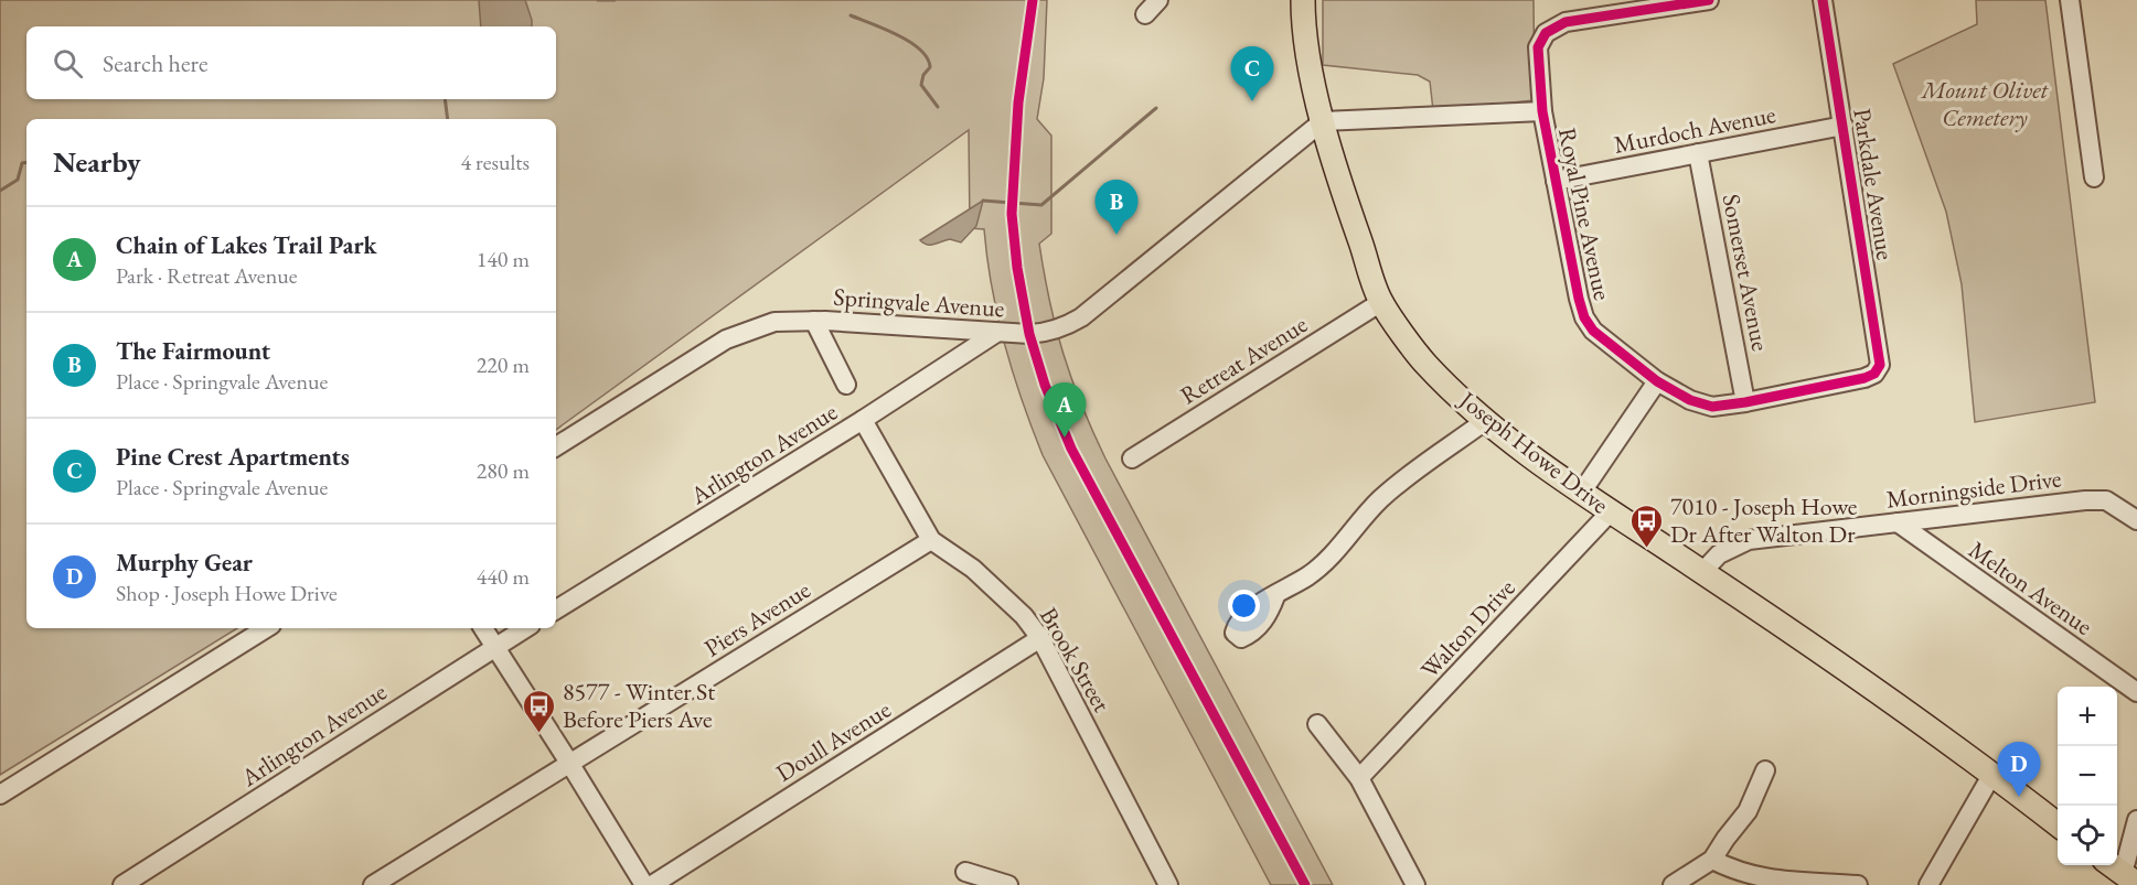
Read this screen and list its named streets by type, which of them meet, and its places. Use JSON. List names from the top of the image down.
{
  "streets": {
    "main road": ["Joseph Howe Drive"],
    "street": [
      "Murdoch Avenue",
      "Parkdale Avenue",
      "Royal Pine Avenue",
      "Somerset Avenue",
      "Springvale Avenue",
      "Retreat Avenue",
      "Arlington Avenue",
      "Morningside Drive",
      "Melton Avenue",
      "Piers Avenue",
      "Walton Drive",
      "Brook Street",
      "Doull Avenue"
    ]
  },
  "crossings": [
    ["Murdoch Avenue", "Parkdale Avenue"],
    ["Murdoch Avenue", "Royal Pine Avenue"],
    ["Murdoch Avenue", "Somerset Avenue"],
    ["Parkdale Avenue", "Royal Pine Avenue"],
    ["Royal Pine Avenue", "Somerset Avenue"],
    ["Springvale Avenue", "Joseph Howe Drive"],
    ["Springvale Avenue", "Arlington Avenue"],
    ["Retreat Avenue", "Joseph Howe Drive"],
    ["Joseph Howe Drive", "Morningside Drive"],
    ["Joseph Howe Drive", "Walton Drive"],
    ["Arlington Avenue", "Brook Street"],
    ["Morningside Drive", "Melton Avenue"],
    ["Piers Avenue", "Brook Street"],
    ["Brook Street", "Doull Avenue"]
  ],
  "parks": ["Mount Olivet Cemetery"],
  "places": {
    "bus stop": ["7010 - Joseph Howe Dr After Walton Dr", "8577 - Winter St Before Piers Ave"]
  },
  "page": {
    "search": "Search here",
    "pins": [
      "C",
      "B",
      "A",
      "D"
    ],
    "heading": ["Nearby", "4 results"],
    "list": [
      {
        "mark": "A",
        "name": "Chain of Lakes Trail Park",
        "note": "Park · Retreat Avenue",
        "value": "140 m"
      },
      {
        "mark": "B",
        "name": "The Fairmount",
        "note": "Place · Springvale Avenue",
        "value": "220 m"
      },
      {
        "mark": "C",
        "name": "Pine Crest Apartments",
        "note": "Place · Springvale Avenue",
        "value": "280 m"
      },
      {
        "mark": "D",
        "name": "Murphy Gear",
        "note": "Shop · Joseph Howe Drive",
        "value": "440 m"
      }
    ],
    "map_buttons": ["+", "−"]
  }
}
